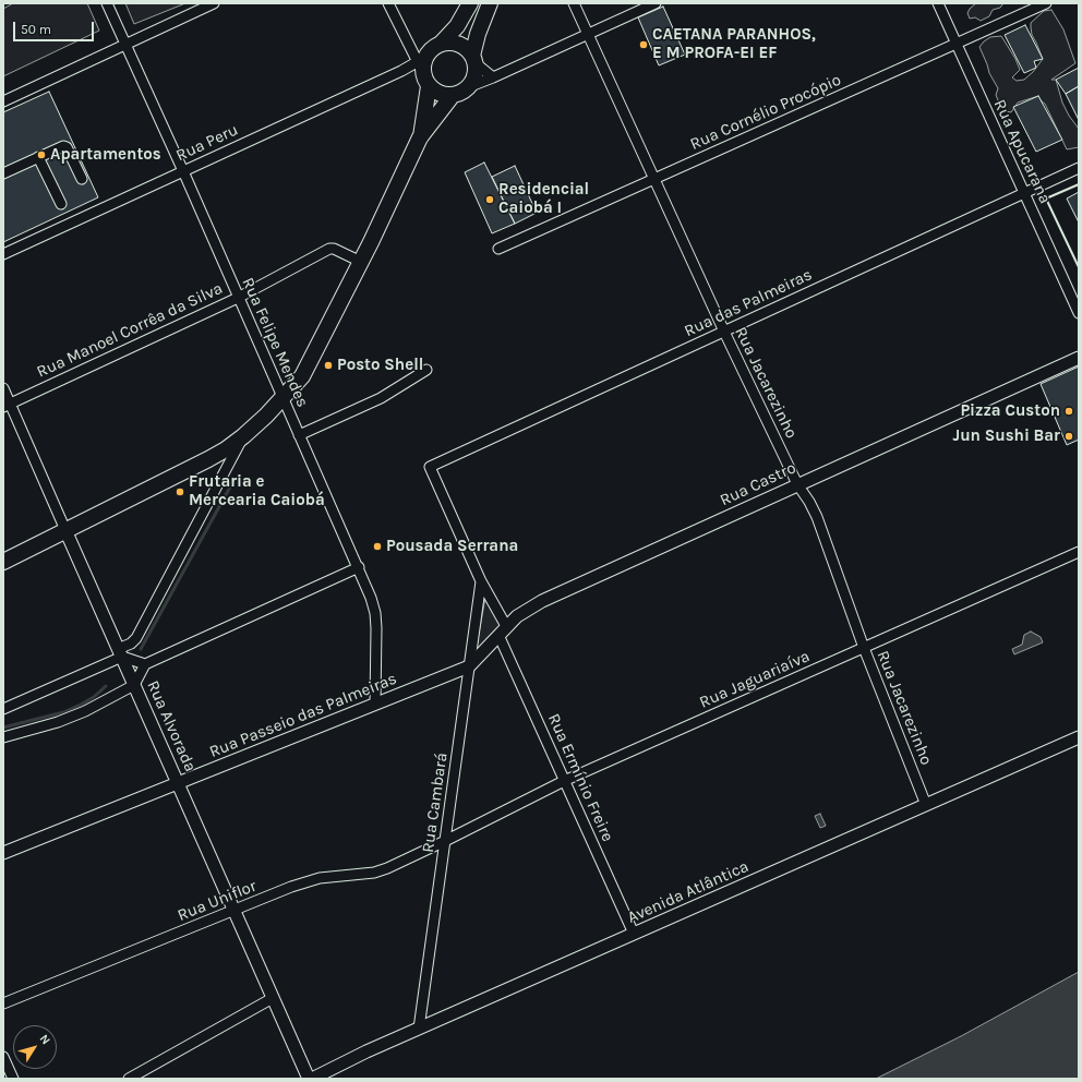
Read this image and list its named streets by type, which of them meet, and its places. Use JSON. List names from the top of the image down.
{
  "streets": {
    "street": [
      "Rua Cornélio Procópio",
      "Rua Peru",
      "Rua Apucarana",
      "Rua das Palmeiras",
      "Rua Manoel Corrêa da Silva",
      "Rua Felipe Mendes",
      "Rua Jacarezinho",
      "Rua Castro",
      "Rua Jaguariaíva",
      "Rua Passeio das Palmeiras",
      "Rua Alvorada",
      "Rua Ermínio Freire",
      "Rua Cambará",
      "Avenida Atlântica",
      "Rua Uniflor"
    ]
  },
  "crossings": [
    ["Rua Cornélio Procópio", "Rua Apucarana"],
    ["Rua Cornélio Procópio", "Rua Jacarezinho"],
    ["Rua Peru", "Rua Felipe Mendes"],
    ["Rua Apucarana", "Rua das Palmeiras"],
    ["Rua das Palmeiras", "Rua Jacarezinho"],
    ["Rua das Palmeiras", "Rua Ermínio Freire"],
    ["Rua Manoel Corrêa da Silva", "Rua Felipe Mendes"],
    ["Rua Manoel Corrêa da Silva", "Rua Alvorada"],
    ["Rua Felipe Mendes", "Rua Passeio das Palmeiras"],
    ["Rua Jacarezinho", "Rua Castro"],
    ["Rua Jacarezinho", "Rua Jaguariaíva"],
    ["Rua Jacarezinho", "Avenida Atlântica"],
    ["Rua Castro", "Rua Passeio das Palmeiras"],
    ["Rua Castro", "Rua Ermínio Freire"],
    ["Rua Castro", "Rua Cambará"],
    ["Rua Jaguariaíva", "Rua Ermínio Freire"],
    ["Rua Jaguariaíva", "Rua Cambará"],
    ["Rua Jaguariaíva", "Rua Uniflor"],
    ["Rua Passeio das Palmeiras", "Rua Alvorada"],
    ["Rua Passeio das Palmeiras", "Rua Cambará"],
    ["Rua Alvorada", "Rua Uniflor"],
    ["Rua Ermínio Freire", "Rua Cambará"],
    ["Rua Ermínio Freire", "Avenida Atlântica"],
    ["Rua Cambará", "Avenida Atlântica"],
    ["Rua Cambará", "Rua Uniflor"]
  ],
  "places": [
    "CAETANA PARANHOS, E M PROFA-EI EF",
    "Apartamentos",
    "Residencial Caiobá I",
    "Posto Shell",
    "Pizza Custon",
    "Jun Sushi Bar",
    "Frutaria e Mercearia Caiobá",
    "Pousada Serrana"
  ],
  "scale_bar": "50 m",
  "north": "top right"
}
